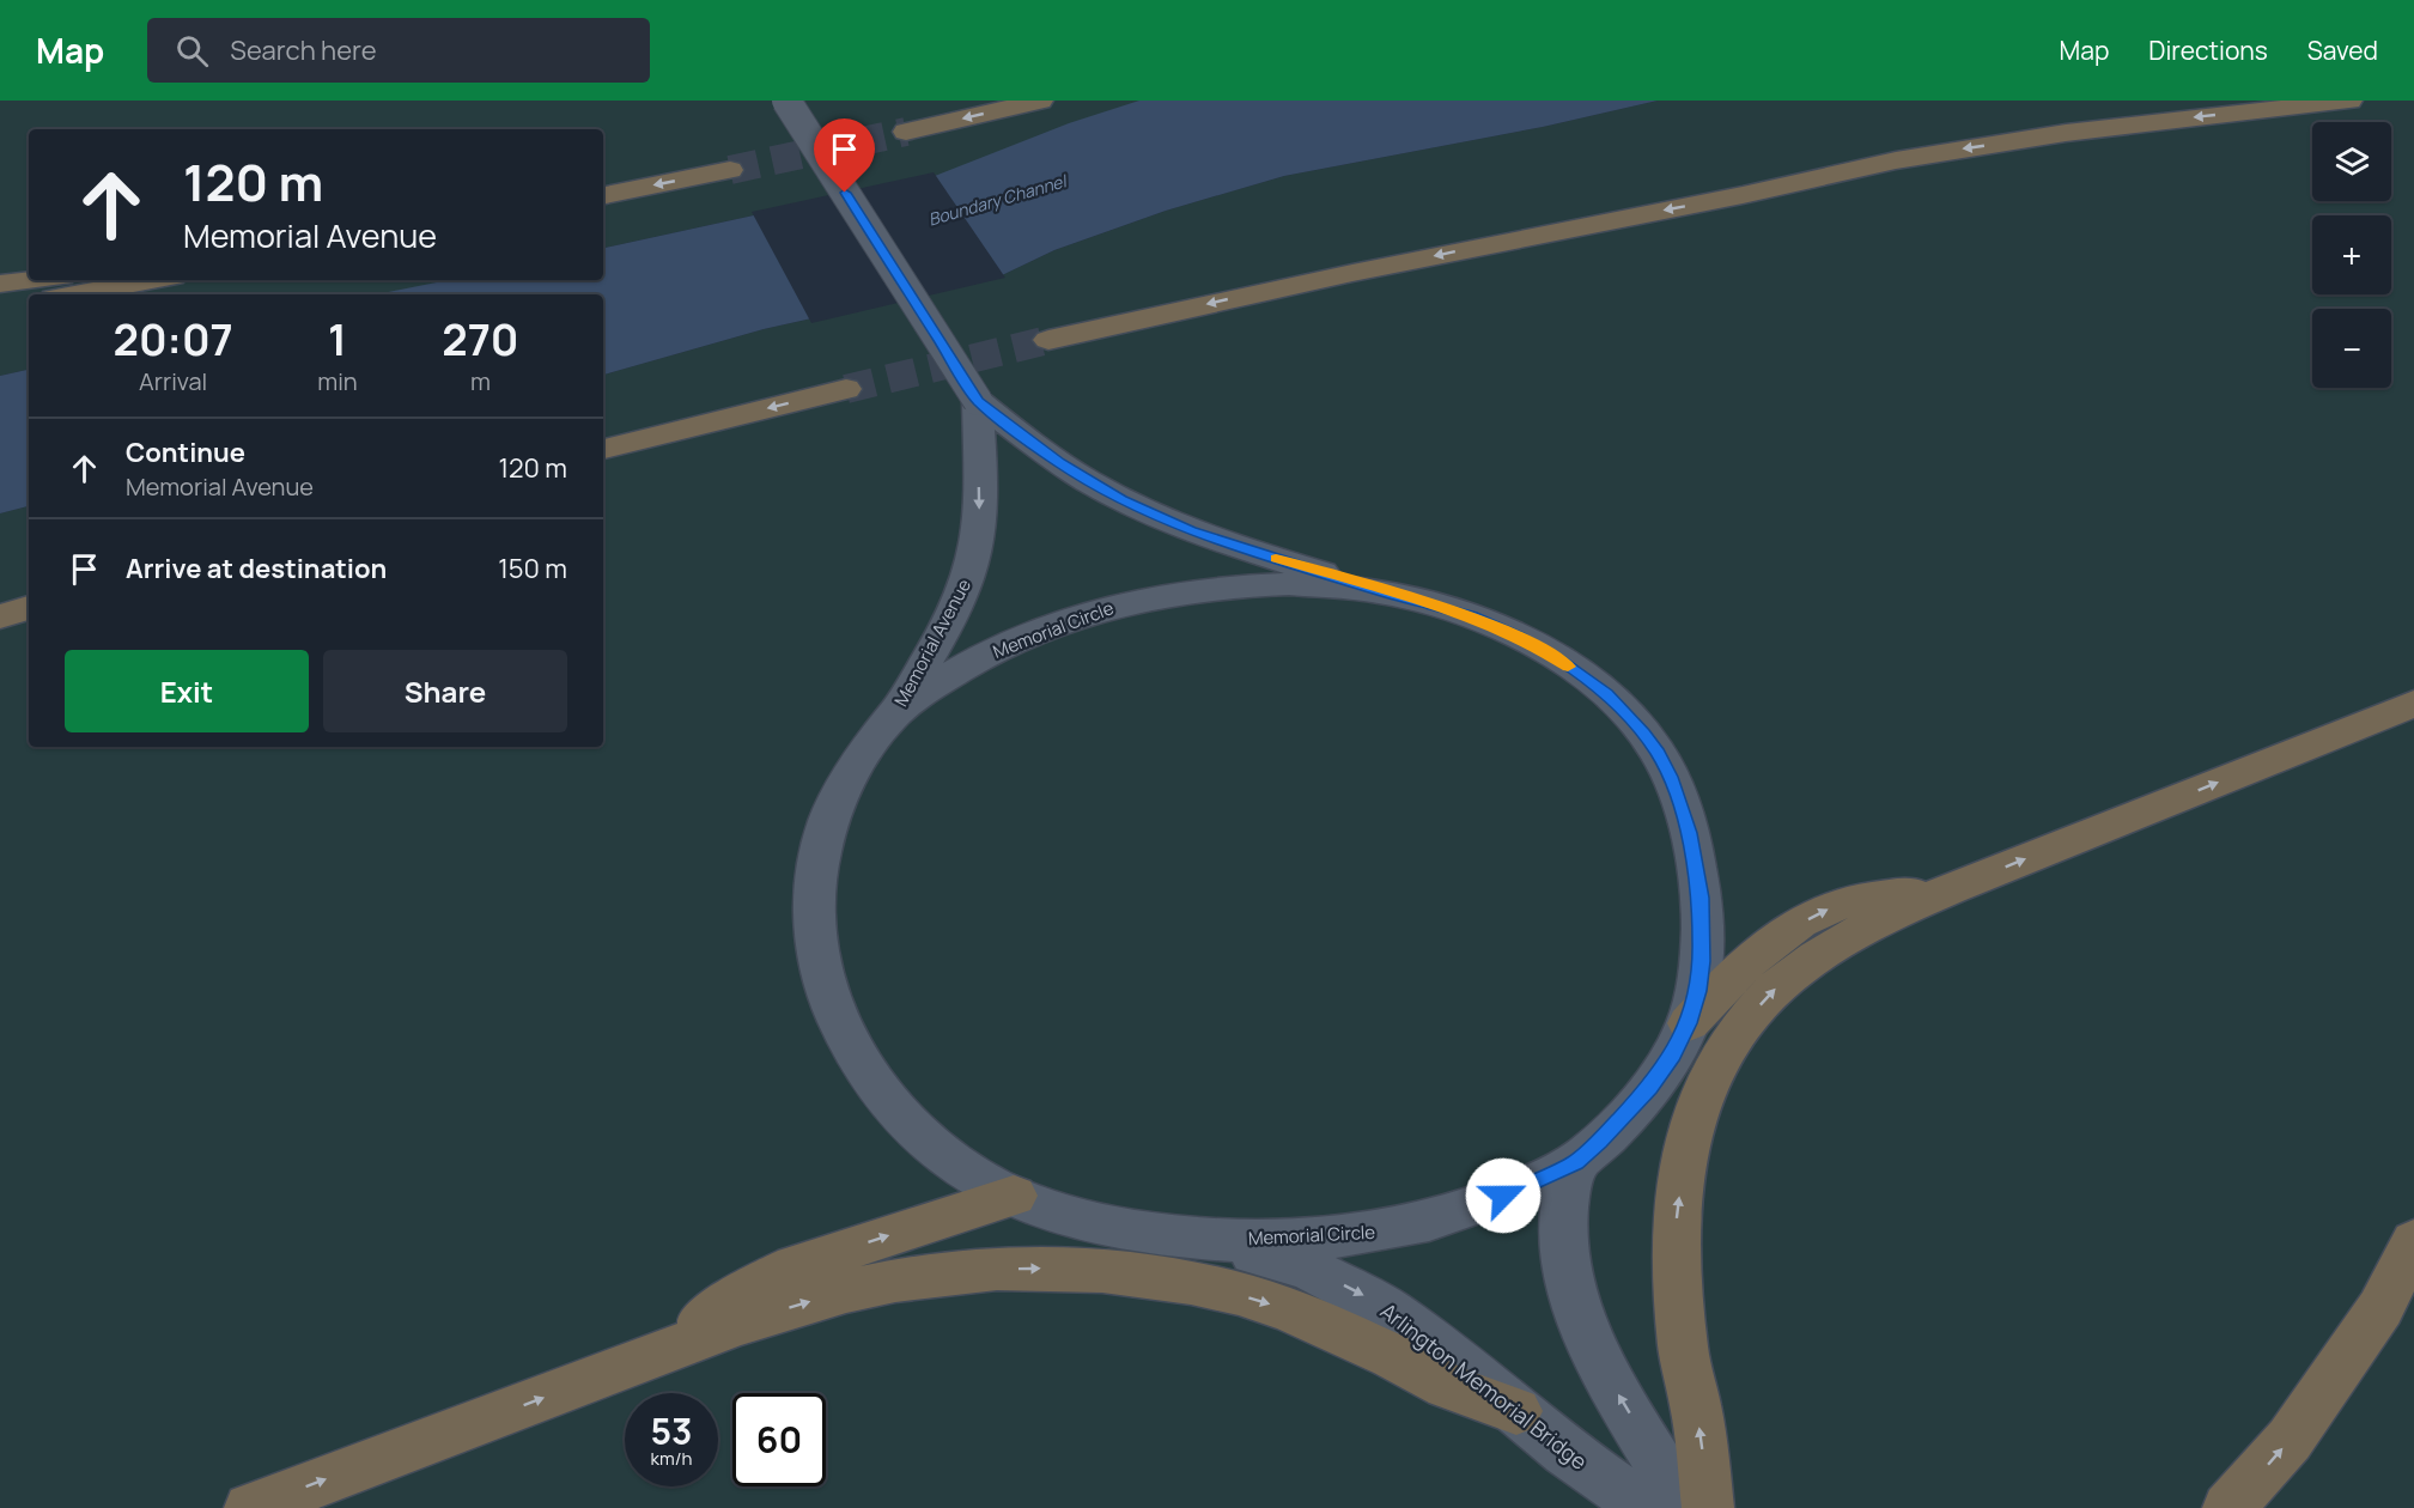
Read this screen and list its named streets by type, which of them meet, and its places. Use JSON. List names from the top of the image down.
{
  "streets": {
    "main road": ["Memorial Circle", "Memorial Avenue", "Arlington Memorial Bridge"]
  },
  "crossings": [
    ["Memorial Circle", "Memorial Avenue"],
    ["Memorial Circle", "Arlington Memorial Bridge"]
  ],
  "one_way": ["Memorial Avenue", "Arlington Memorial Bridge"],
  "water": ["Boundary Channel"],
  "page": {
    "header": "Map",
    "search": "Search here",
    "nav": ["Map", "Directions", "Saved"],
    "map_buttons": ["+", "−"],
    "turn": ["120 m", "Memorial Avenue"],
    "eta": [
      "20:07",
      "Arrival",
      "1",
      "min",
      "270",
      "m"
    ],
    "list": [
      {
        "name": "Continue",
        "note": "Memorial Avenue",
        "value": "120 m"
      },
      {
        "name": "Arrive at destination",
        "value": "150 m"
      }
    ],
    "buttons": ["Exit", "Share"],
    "speed": "53 km/h",
    "limit": "60"
  }
}
